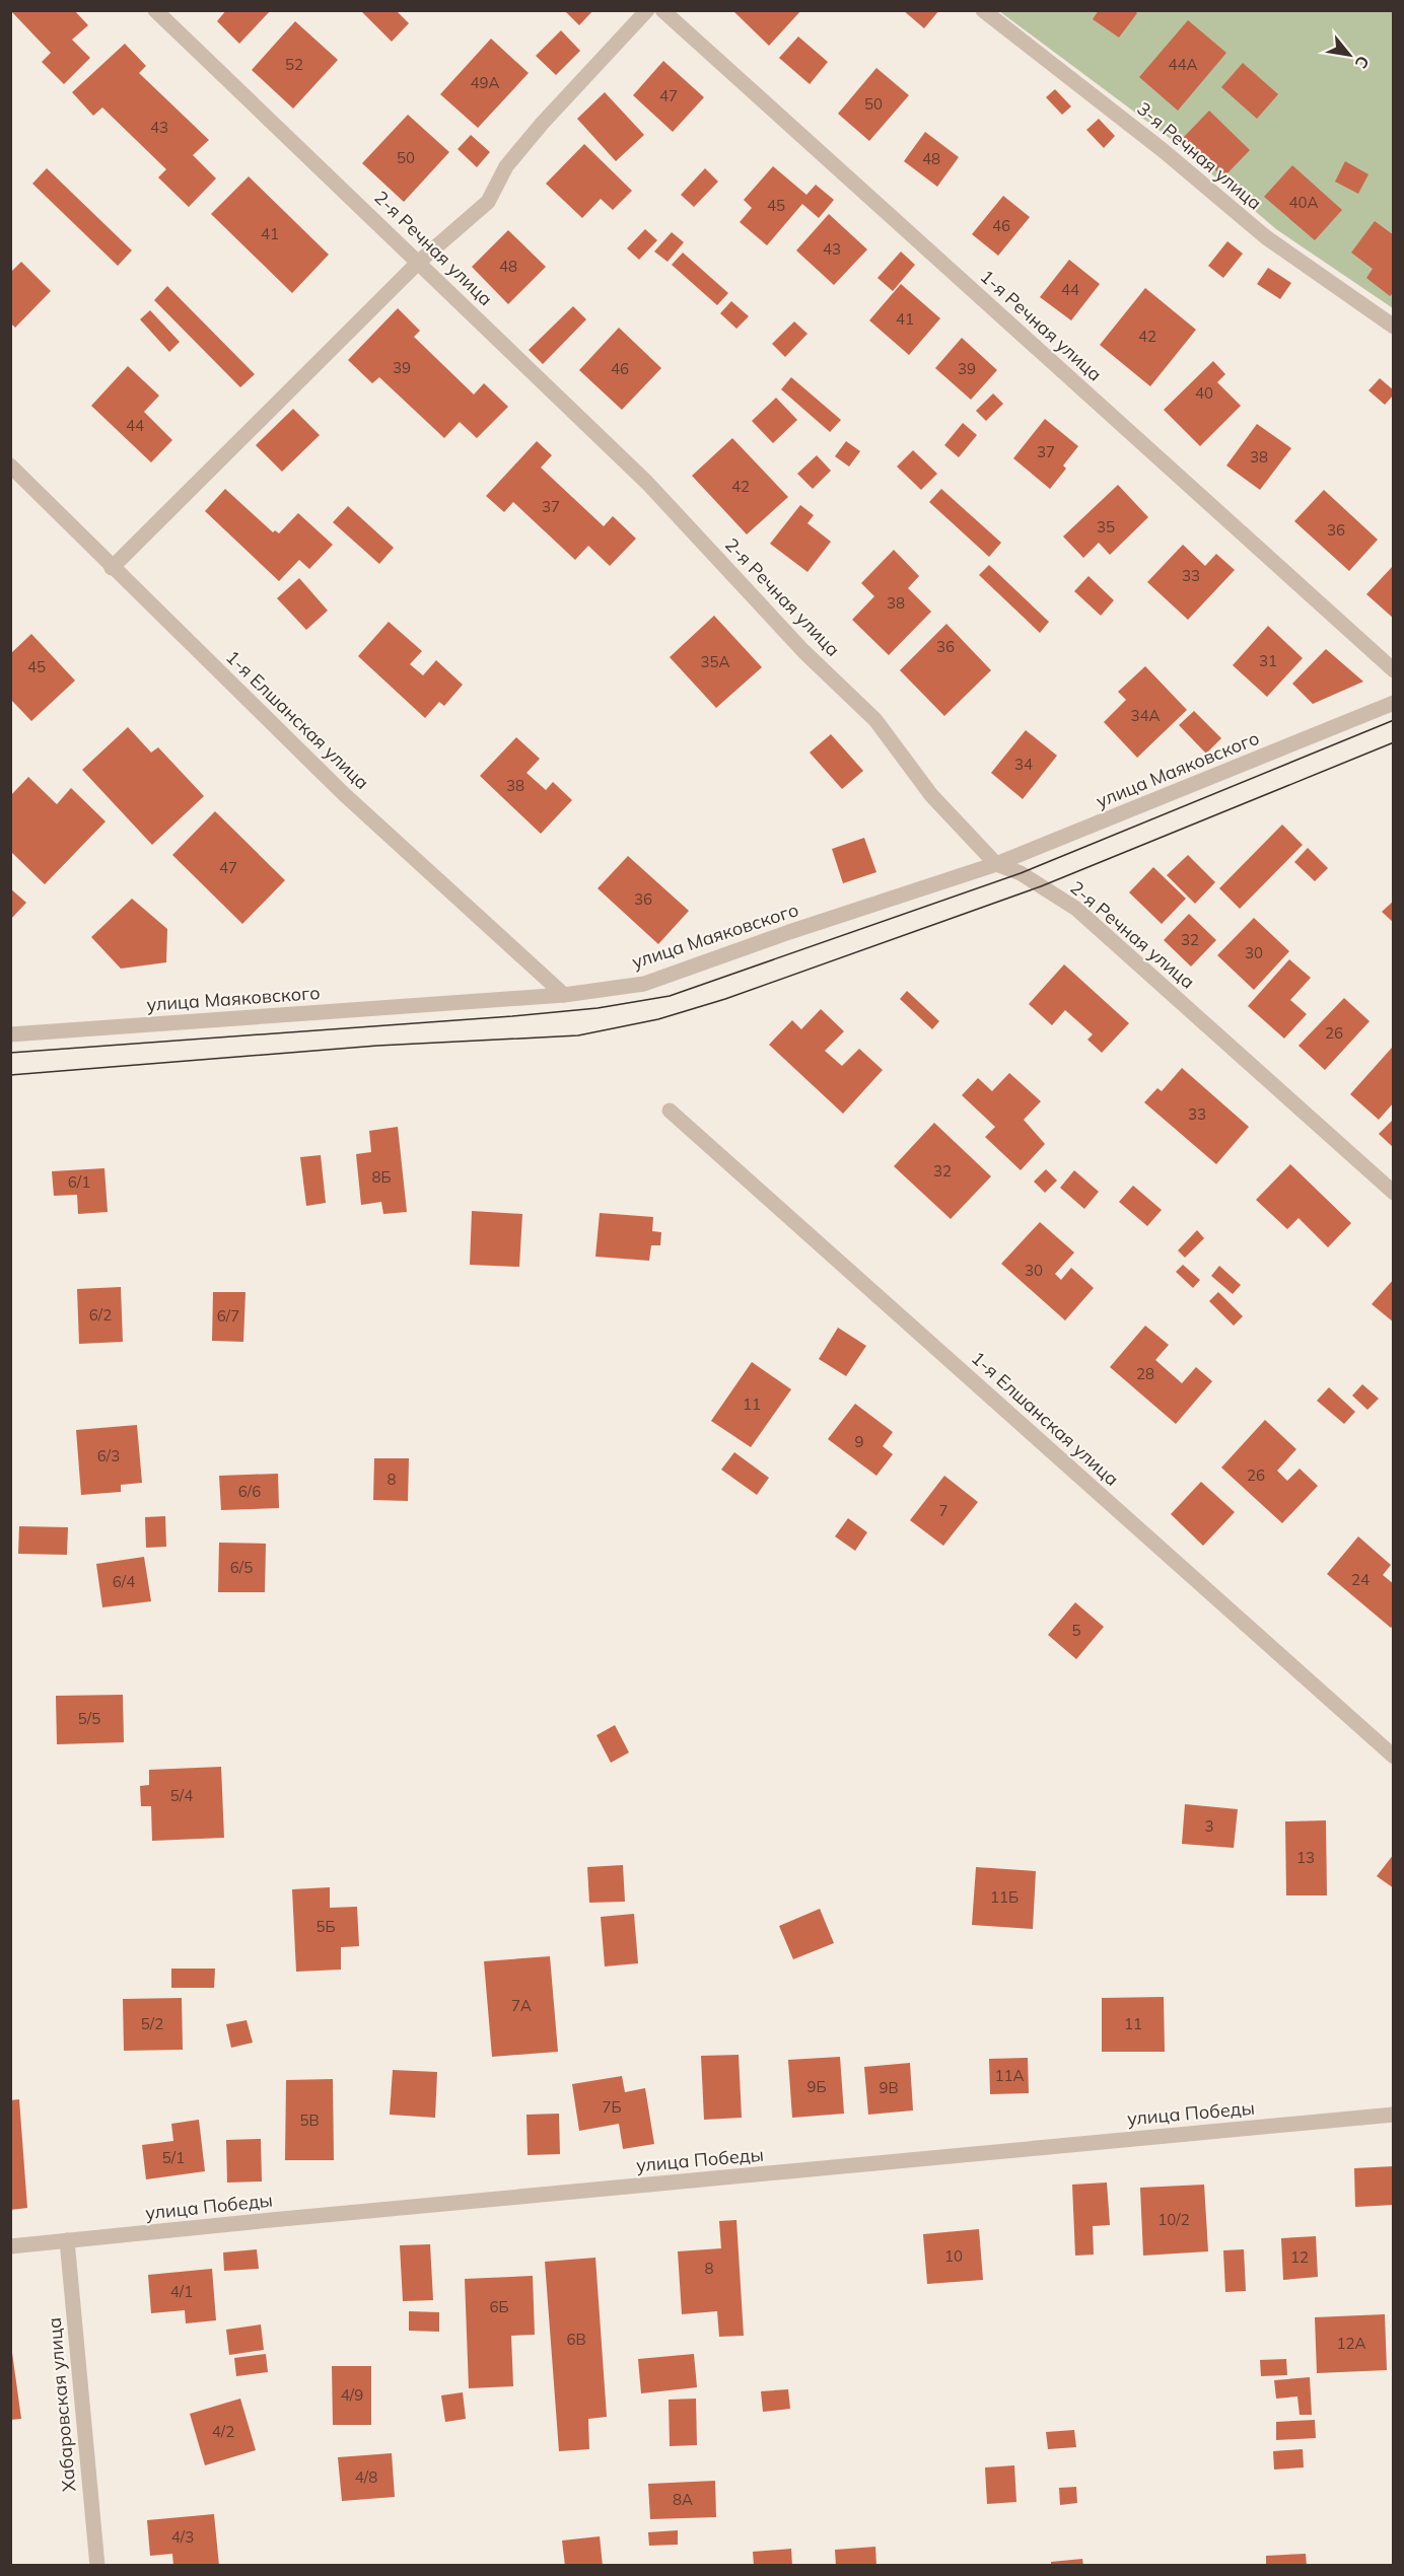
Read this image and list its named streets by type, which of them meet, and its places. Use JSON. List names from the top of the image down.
{
  "streets": {
    "street": [
      "3-я Речная улица",
      "2-я Речная улица",
      "1-я Речная улица",
      "1-я Елшанская улица",
      "улица Маяковского",
      "улица Победы",
      "Хабаровская улица"
    ]
  },
  "crossings": [
    ["2-я Речная улица", "улица Маяковского"],
    ["1-я Елшанская улица", "улица Маяковского"],
    ["улица Победы", "Хабаровская улица"]
  ],
  "house_numbers": [
    "52",
    "44А",
    "49А",
    "47",
    "50",
    "43",
    "50",
    "48",
    "40А",
    "45",
    "46",
    "41",
    "43",
    "48",
    "44",
    "41",
    "42",
    "39",
    "46",
    "39",
    "40",
    "44",
    "37",
    "38",
    "42",
    "37",
    "35",
    "36",
    "33",
    "38",
    "36",
    "31",
    "35А",
    "45",
    "34А",
    "34",
    "38",
    "47",
    "36",
    "32",
    "30",
    "26",
    "33",
    "32",
    "8Б",
    "6/1",
    "30",
    "6/2",
    "6/7",
    "28",
    "11",
    "9",
    "6/3",
    "26",
    "8",
    "6/6",
    "7",
    "6/5",
    "24",
    "6/4",
    "5",
    "5/5",
    "5/4",
    "3",
    "13",
    "11Б",
    "5Б",
    "7А",
    "5/2",
    "11",
    "11А",
    "9Б",
    "9В",
    "7Б",
    "5В",
    "5/1",
    "10/2",
    "10",
    "12",
    "8",
    "4/1",
    "6Б",
    "6В",
    "12А",
    "4/9",
    "4/2",
    "4/8",
    "8А",
    "4/3"
  ],
  "north": "bottom right"
}
